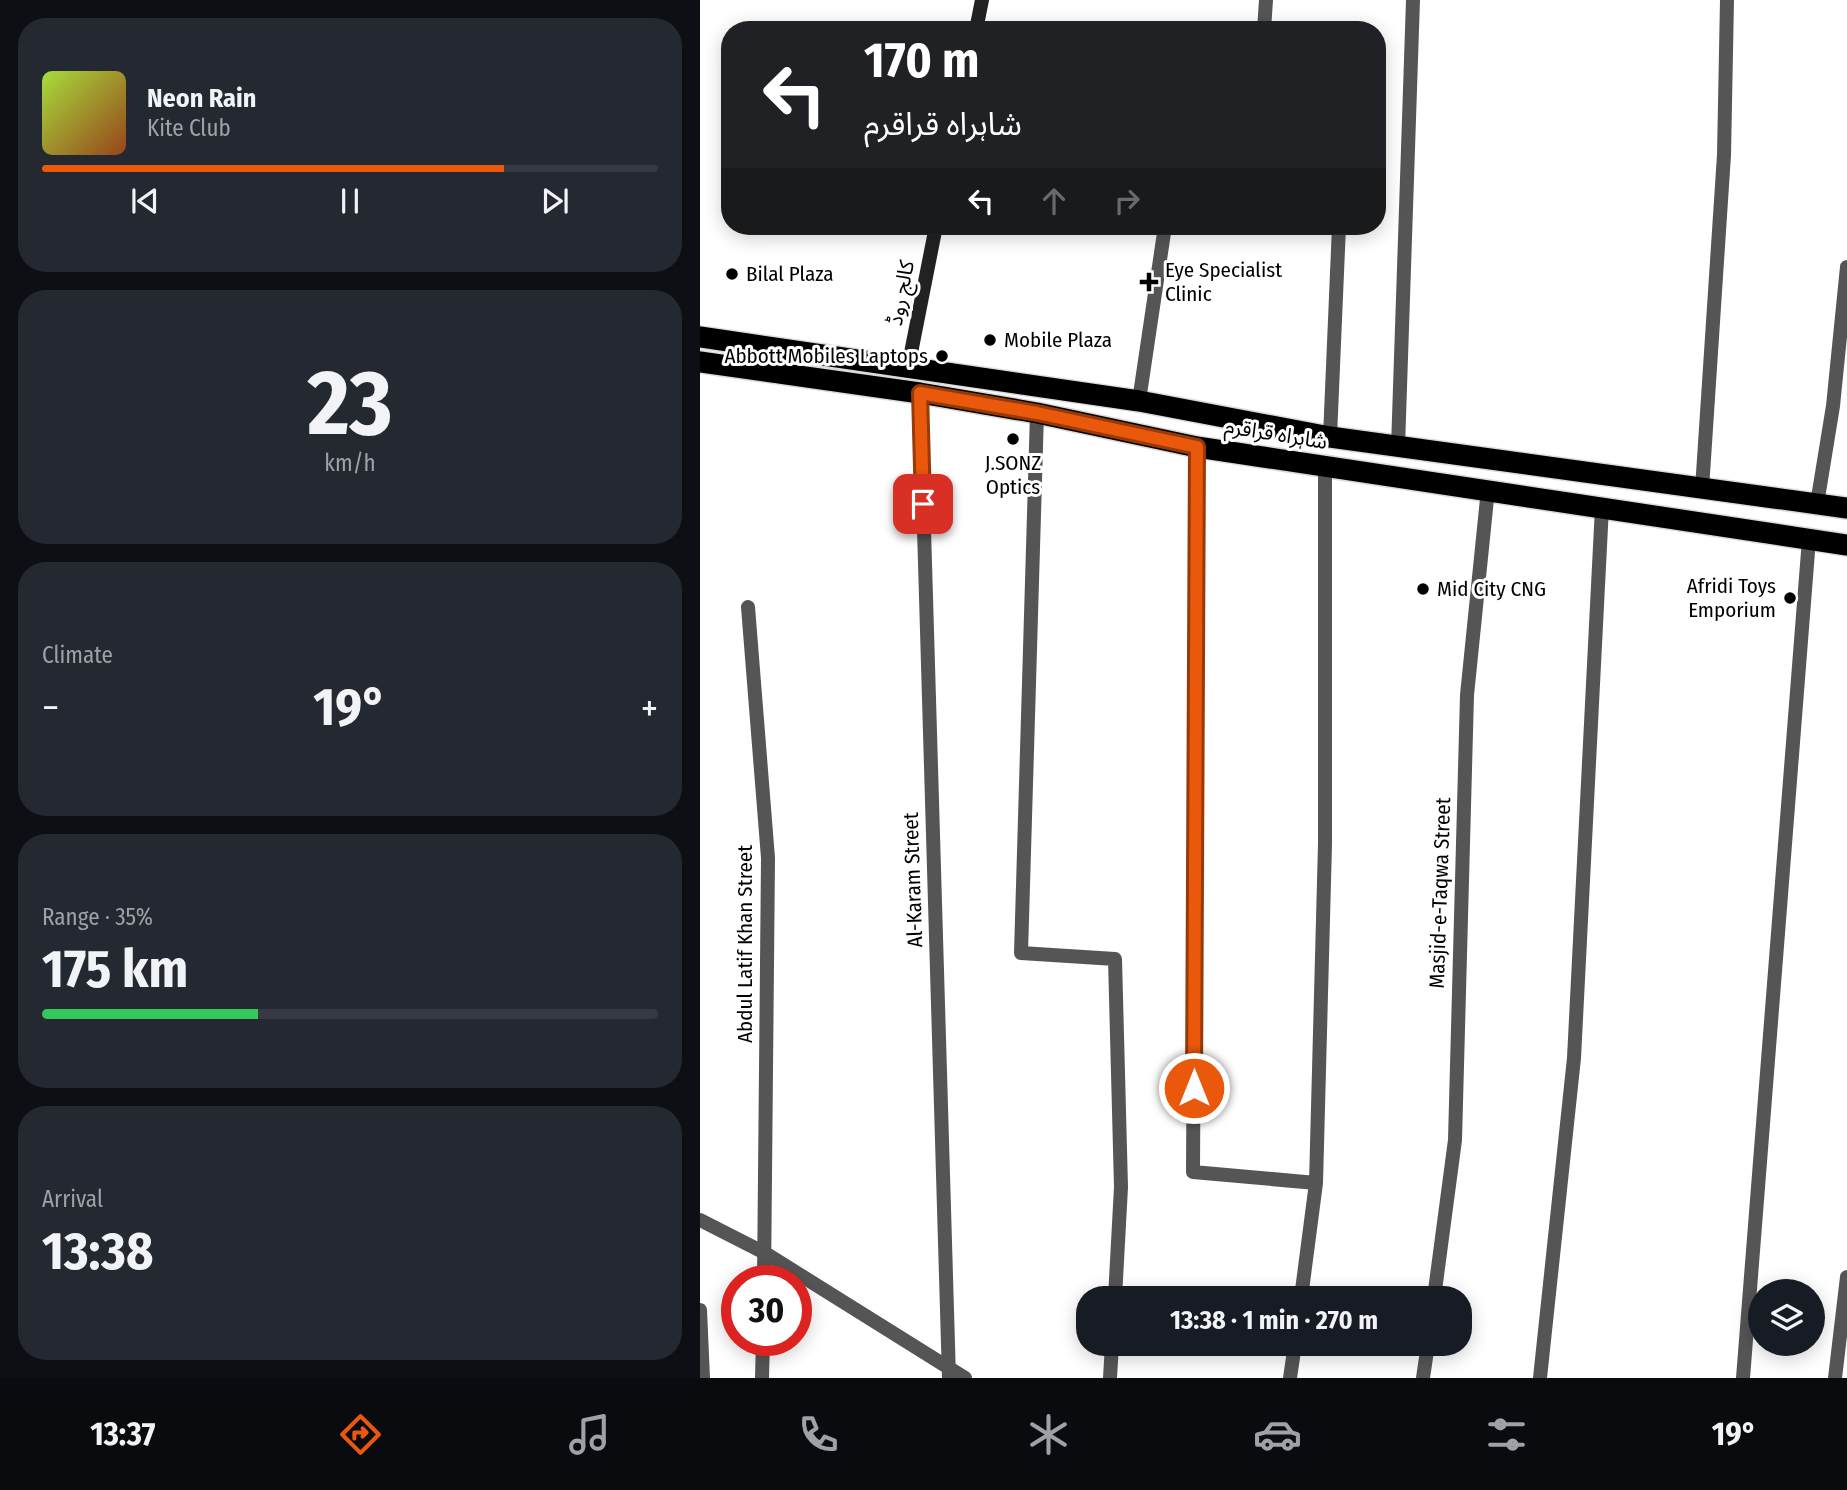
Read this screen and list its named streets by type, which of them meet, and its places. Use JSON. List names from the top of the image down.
{
  "streets": {
    "highway": ["شاہراہ قراقرم"],
    "main road": ["کالج روڈ"],
    "street": ["Al-Karam Street", "Masjid-e-Taqwa Street", "Abdul Latif Khan Street"]
  },
  "crossings": [
    ["کالج روڈ", "شاہراہ قراقرم"],
    ["شاہراہ قراقرم", "Al-Karam Street"],
    ["شاہراہ قراقرم", "Masjid-e-Taqwa Street"]
  ],
  "places": {
    "other": [
      "Bilal Plaza",
      "Mobile Plaza",
      "Abbott Mobiles Laptops",
      "J.SONZ Optics",
      "Mid City CNG",
      "Afridi Toys Emporium"
    ],
    "health": ["Eye Specialist Clinic"]
  },
  "page": {
    "turn": ["170 m", "شاہراہ قراقرم"],
    "song": ["Neon Rain", "Kite Club"],
    "tile": [
      ["23", "km/h"],
      "Climate",
      ["Range · 35%", "175 km"],
      ["Arrival", "13:38"]
    ],
    "heat": ["−", "19°", "+"],
    "limit": "30",
    "trip": "13:38 · 1 min · 270 m",
    "tabs": ["13:37", "19°"]
  }
}
